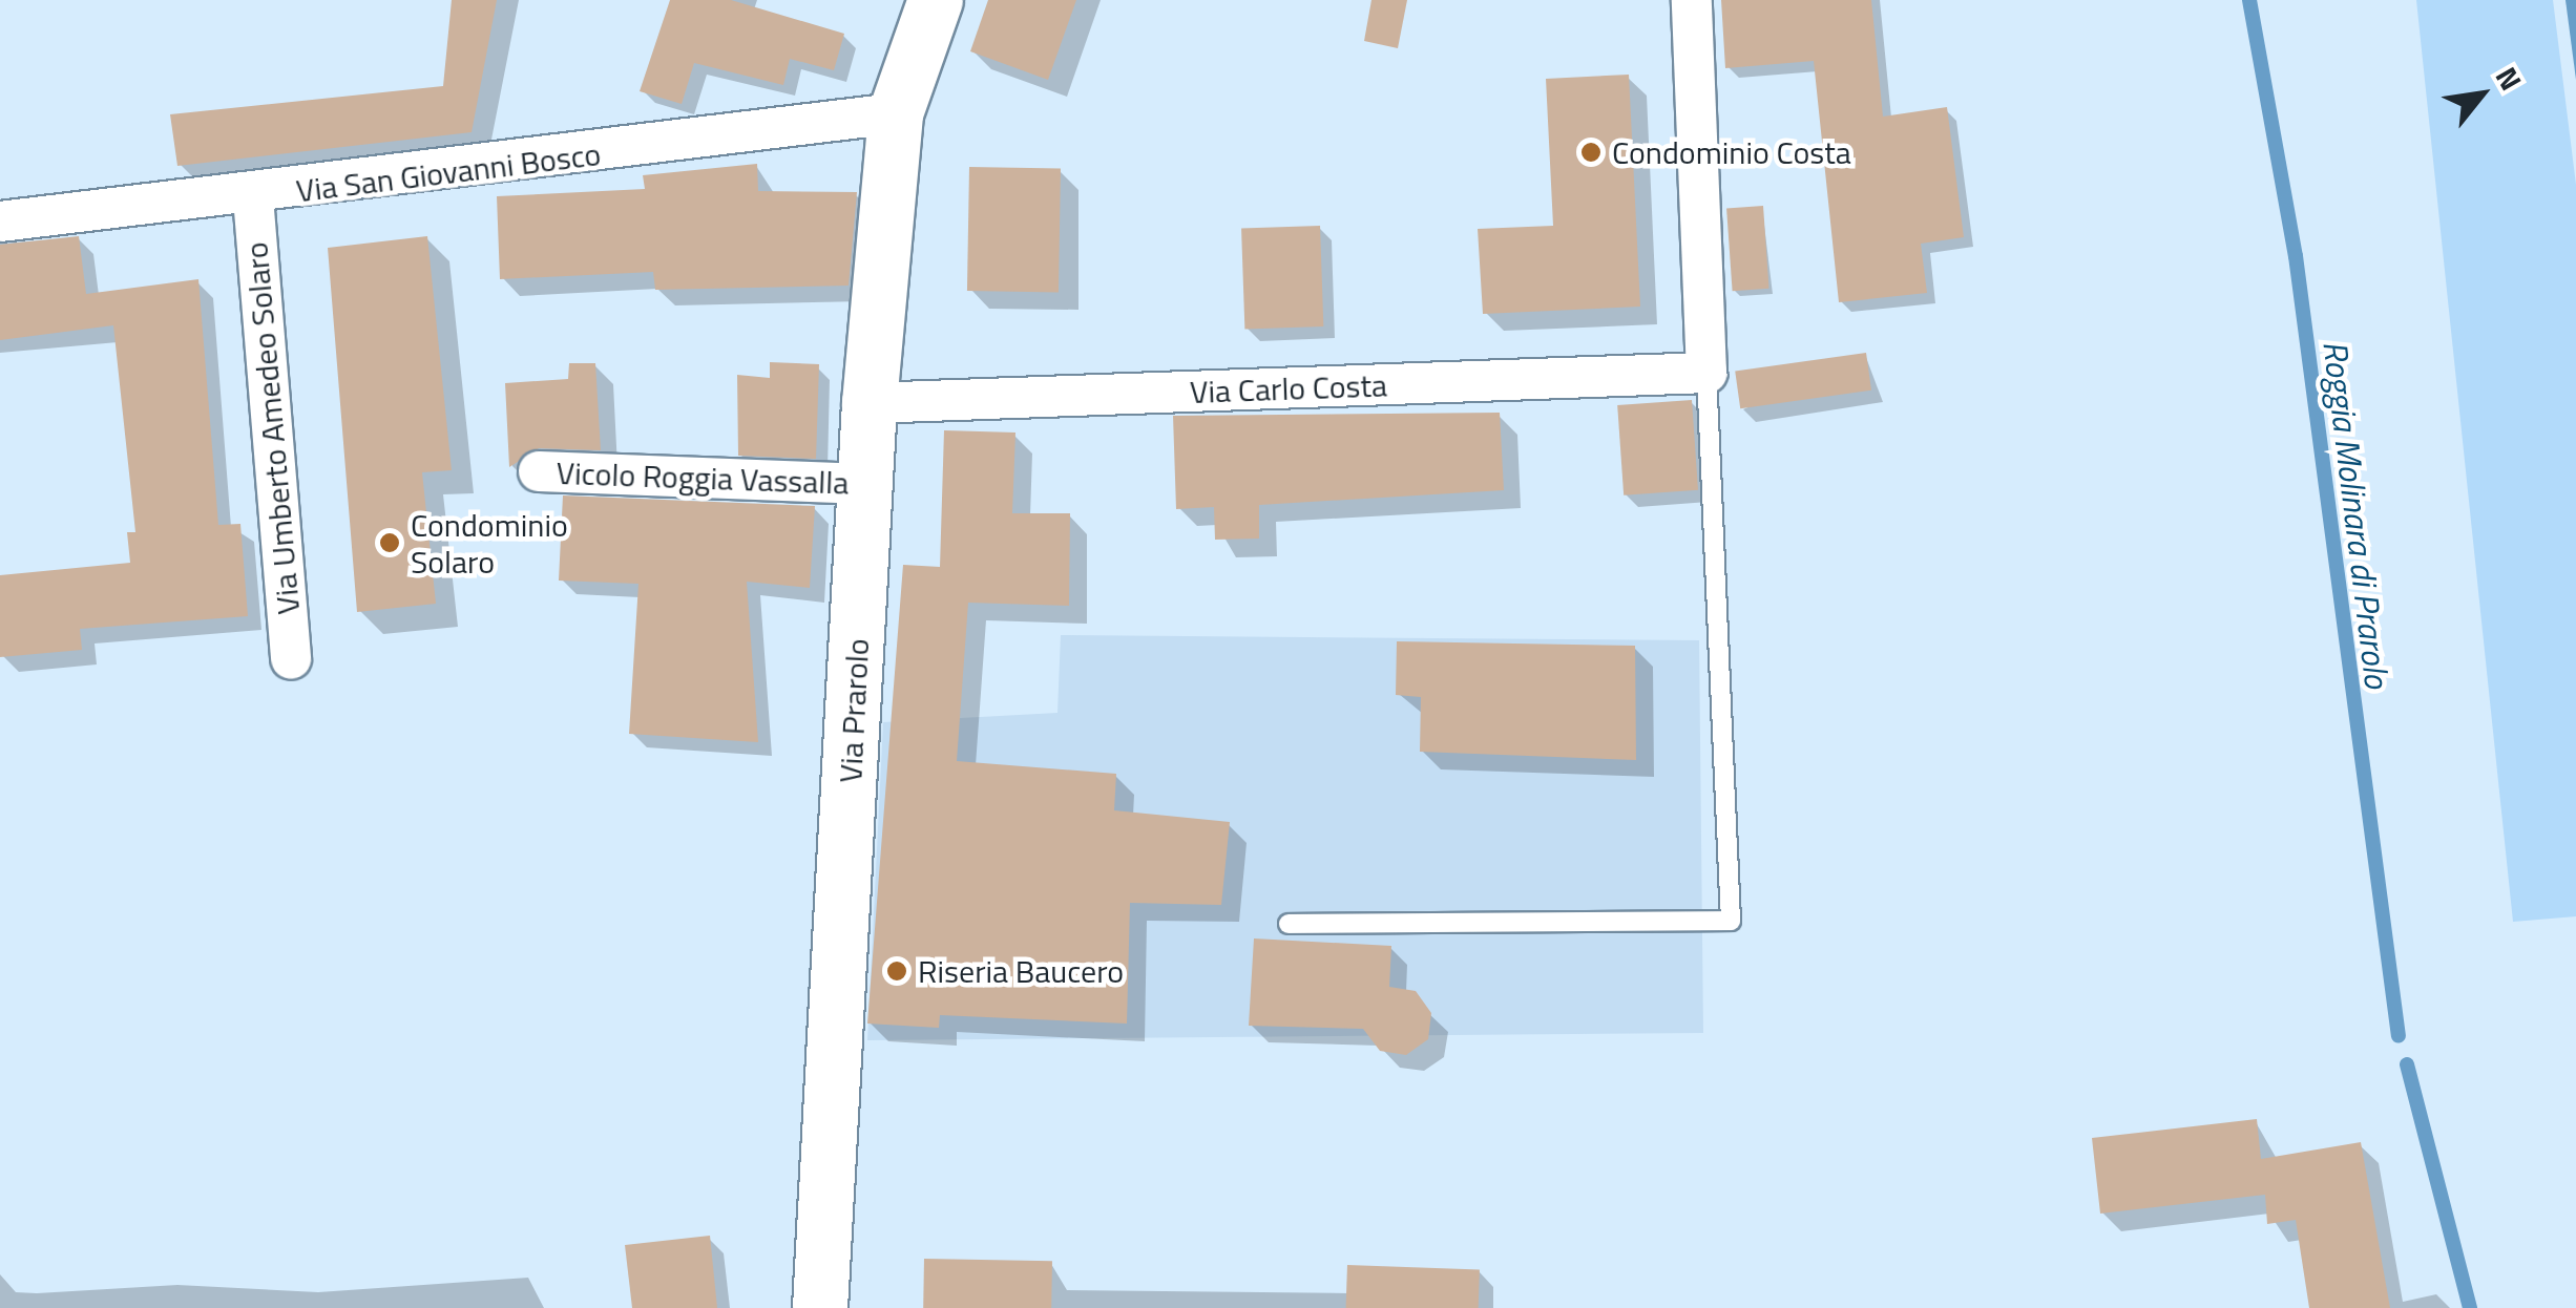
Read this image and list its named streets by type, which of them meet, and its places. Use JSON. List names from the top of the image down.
{
  "streets": {
    "street": [
      "Via San Giovanni Bosco",
      "Via Carlo Costa",
      "Via Umberto Amedeo Solaro",
      "Vicolo Roggia Vassalla",
      "Via Prarolo"
    ]
  },
  "crossings": [
    ["Via San Giovanni Bosco", "Via Umberto Amedeo Solaro"],
    ["Via San Giovanni Bosco", "Via Prarolo"],
    ["Via Carlo Costa", "Via Prarolo"],
    ["Vicolo Roggia Vassalla", "Via Prarolo"]
  ],
  "water": ["Roggia Molinara di Prarolo"],
  "places": ["Condominio Costa", "Condominio Solaro", "Riseria Baucero"],
  "north": "top right"
}
